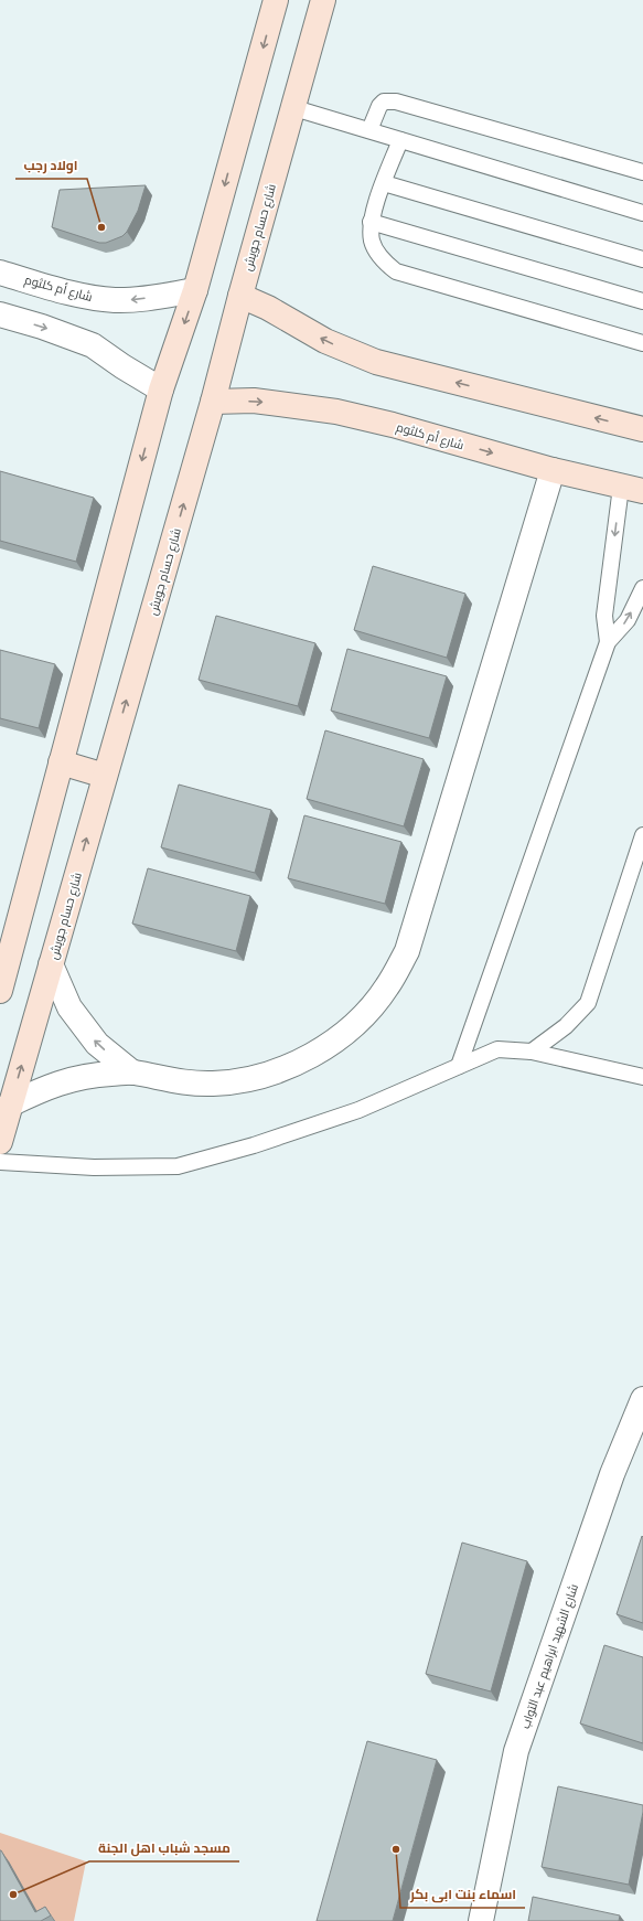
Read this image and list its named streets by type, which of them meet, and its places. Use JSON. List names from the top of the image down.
{
  "streets": {
    "street": ["شارع حسام جويش", "شارع أم كلثوم", "شارع الشهيد ابراهيم عبد التواب"]
  },
  "crossings": [
    ["شارع حسام جويش", "شارع أم كلثوم"]
  ],
  "places": ["اولاد رجب", "اسماء بنت ابى بكر", "مسجد شباب اهل الجنة"]
}
